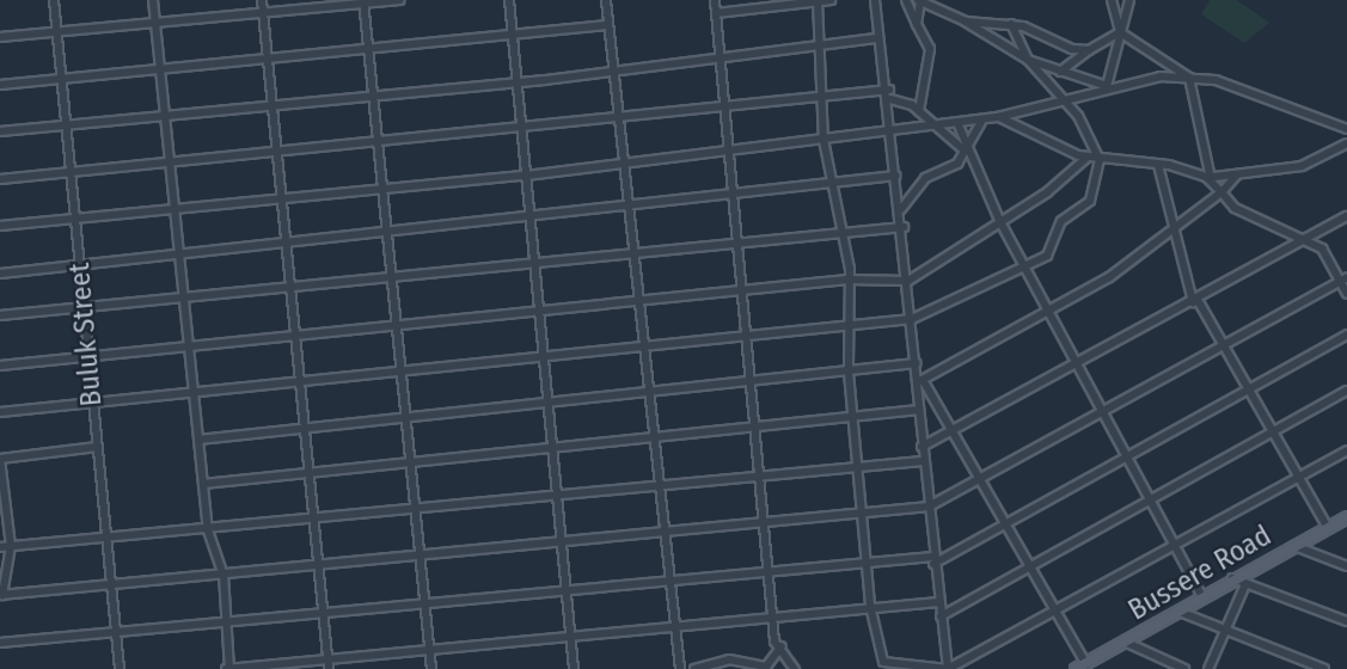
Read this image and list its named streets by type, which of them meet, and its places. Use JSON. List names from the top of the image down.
{
  "streets": {
    "main road": ["Bussere Road"],
    "street": ["Buluk Street"]
  }
}
